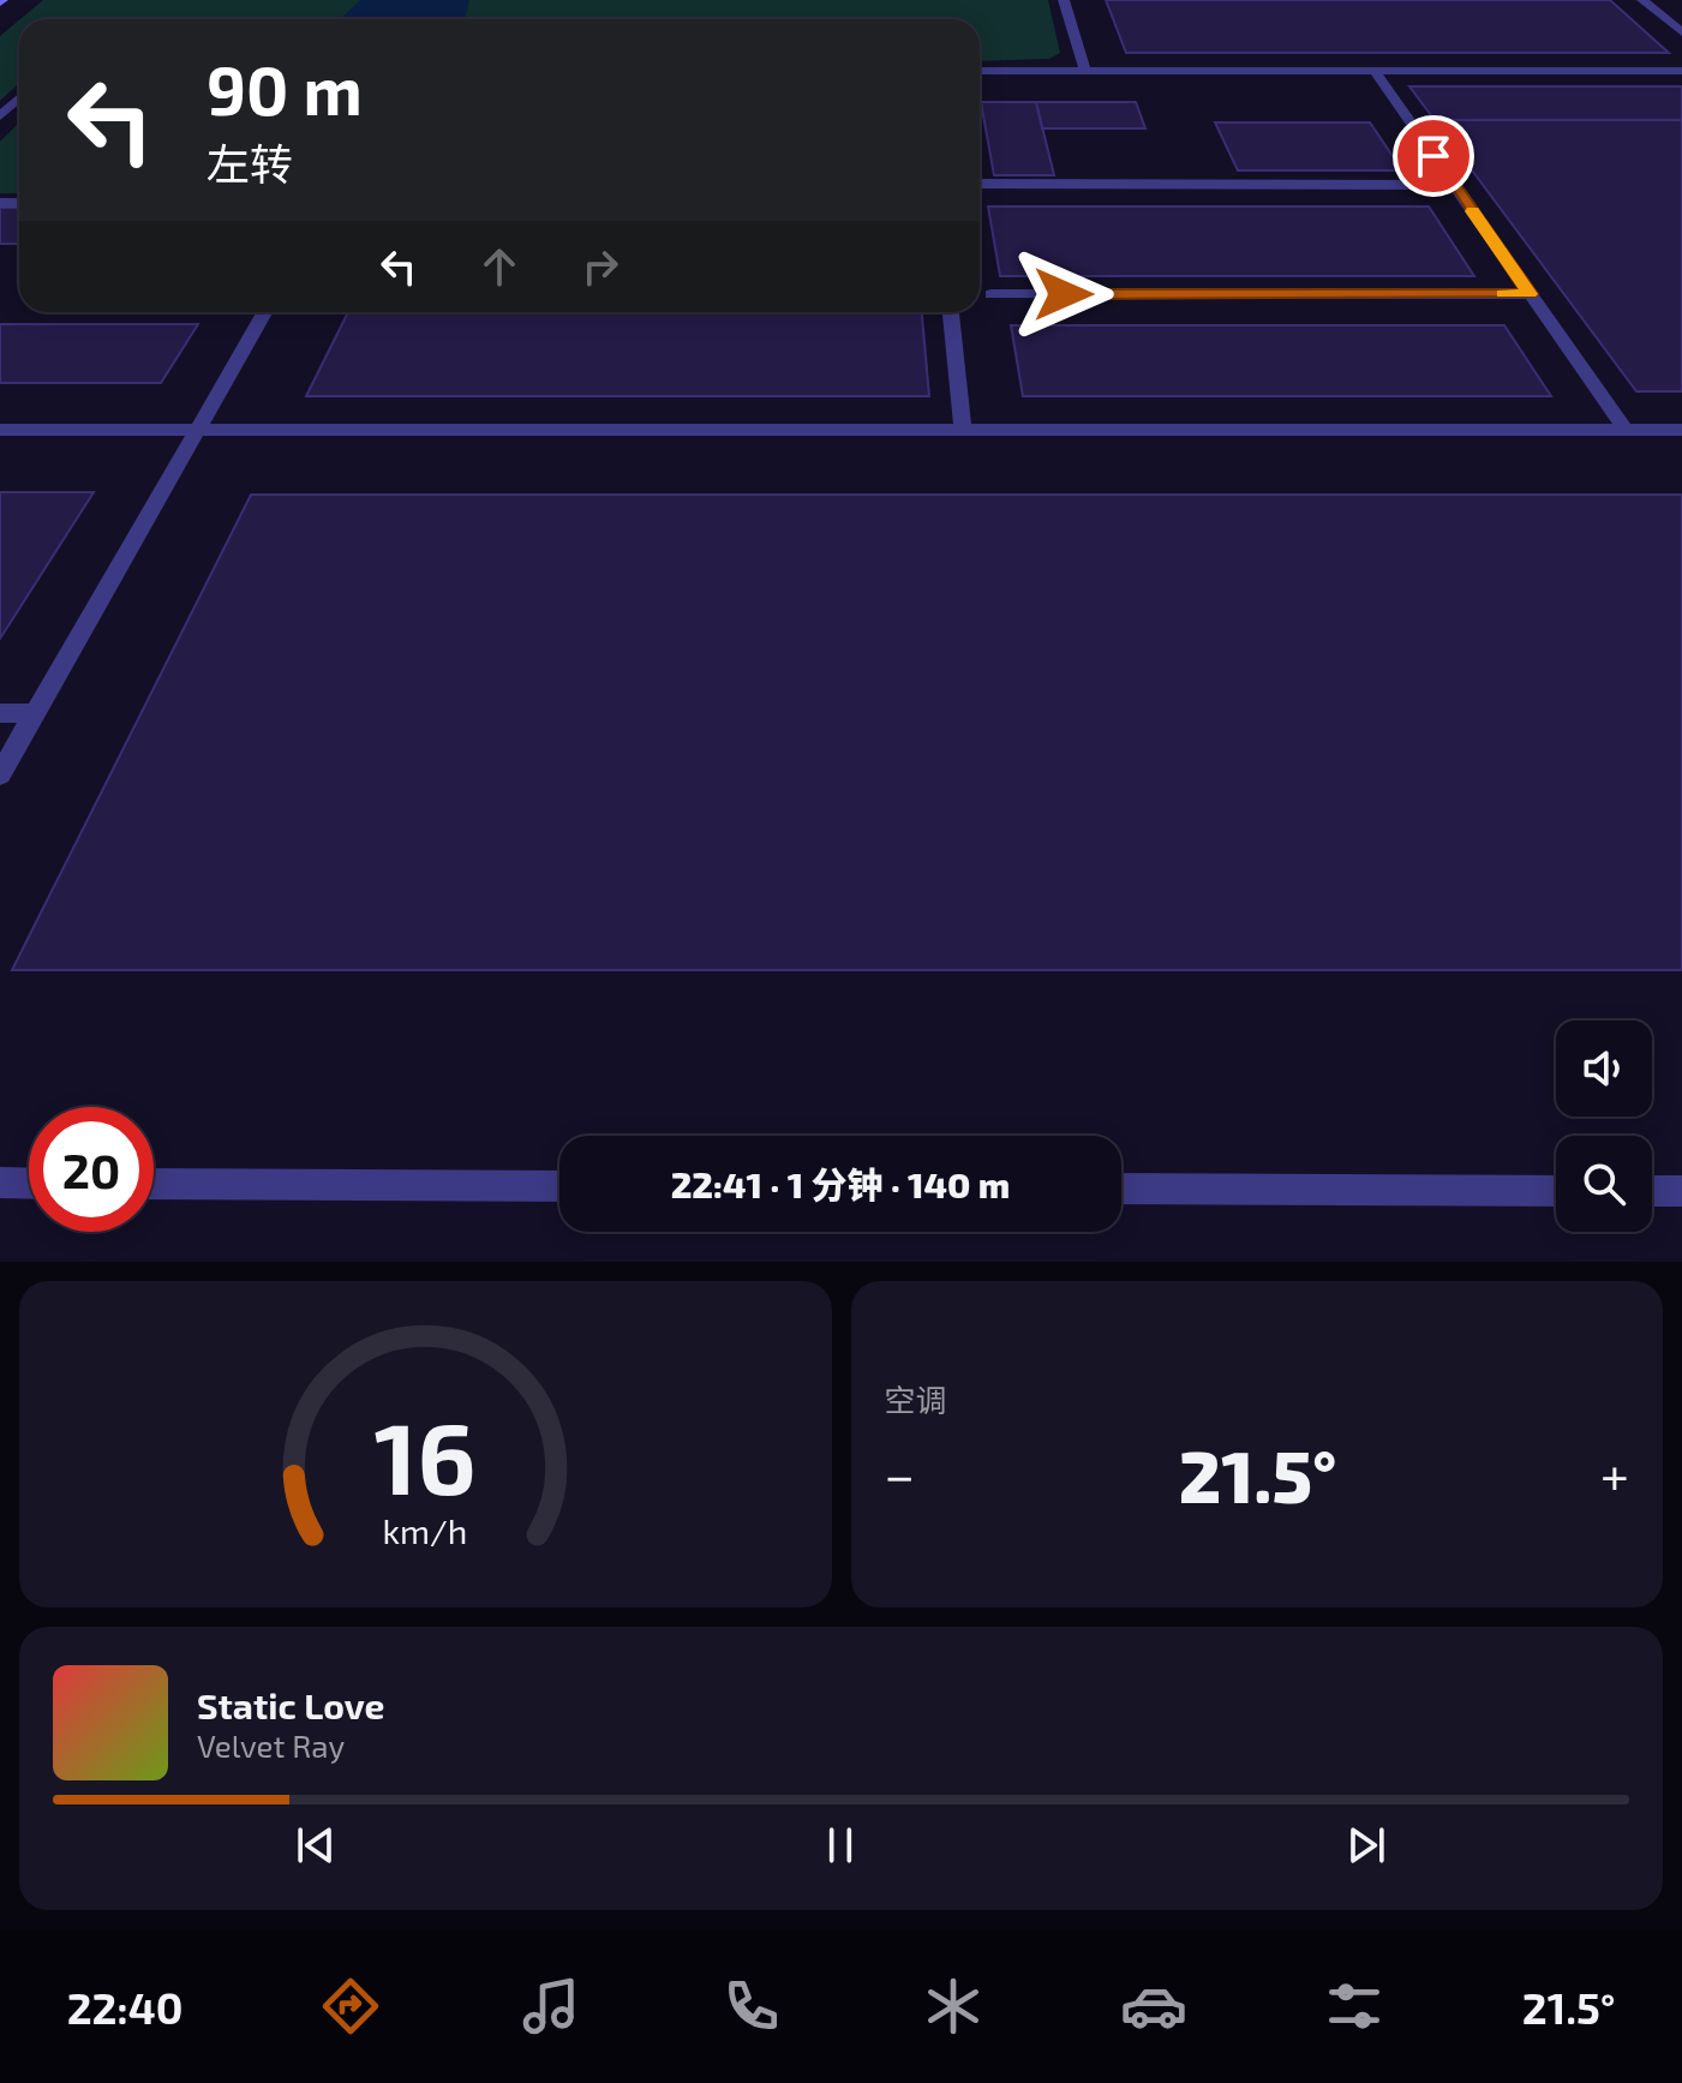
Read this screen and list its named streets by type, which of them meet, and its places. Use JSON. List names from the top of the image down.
{
  "page": {
    "turn": ["90 m", "左转"],
    "limit": "20",
    "trip": "22:41 · 1 分钟 · 140 m",
    "tile": "空调",
    "heat": ["−", "21.5°", "+"],
    "song": ["Static Love", "Velvet Ray"],
    "tabs": ["22:40", "21.5°"],
    "gauge": ["16", "km/h"]
  }
}
